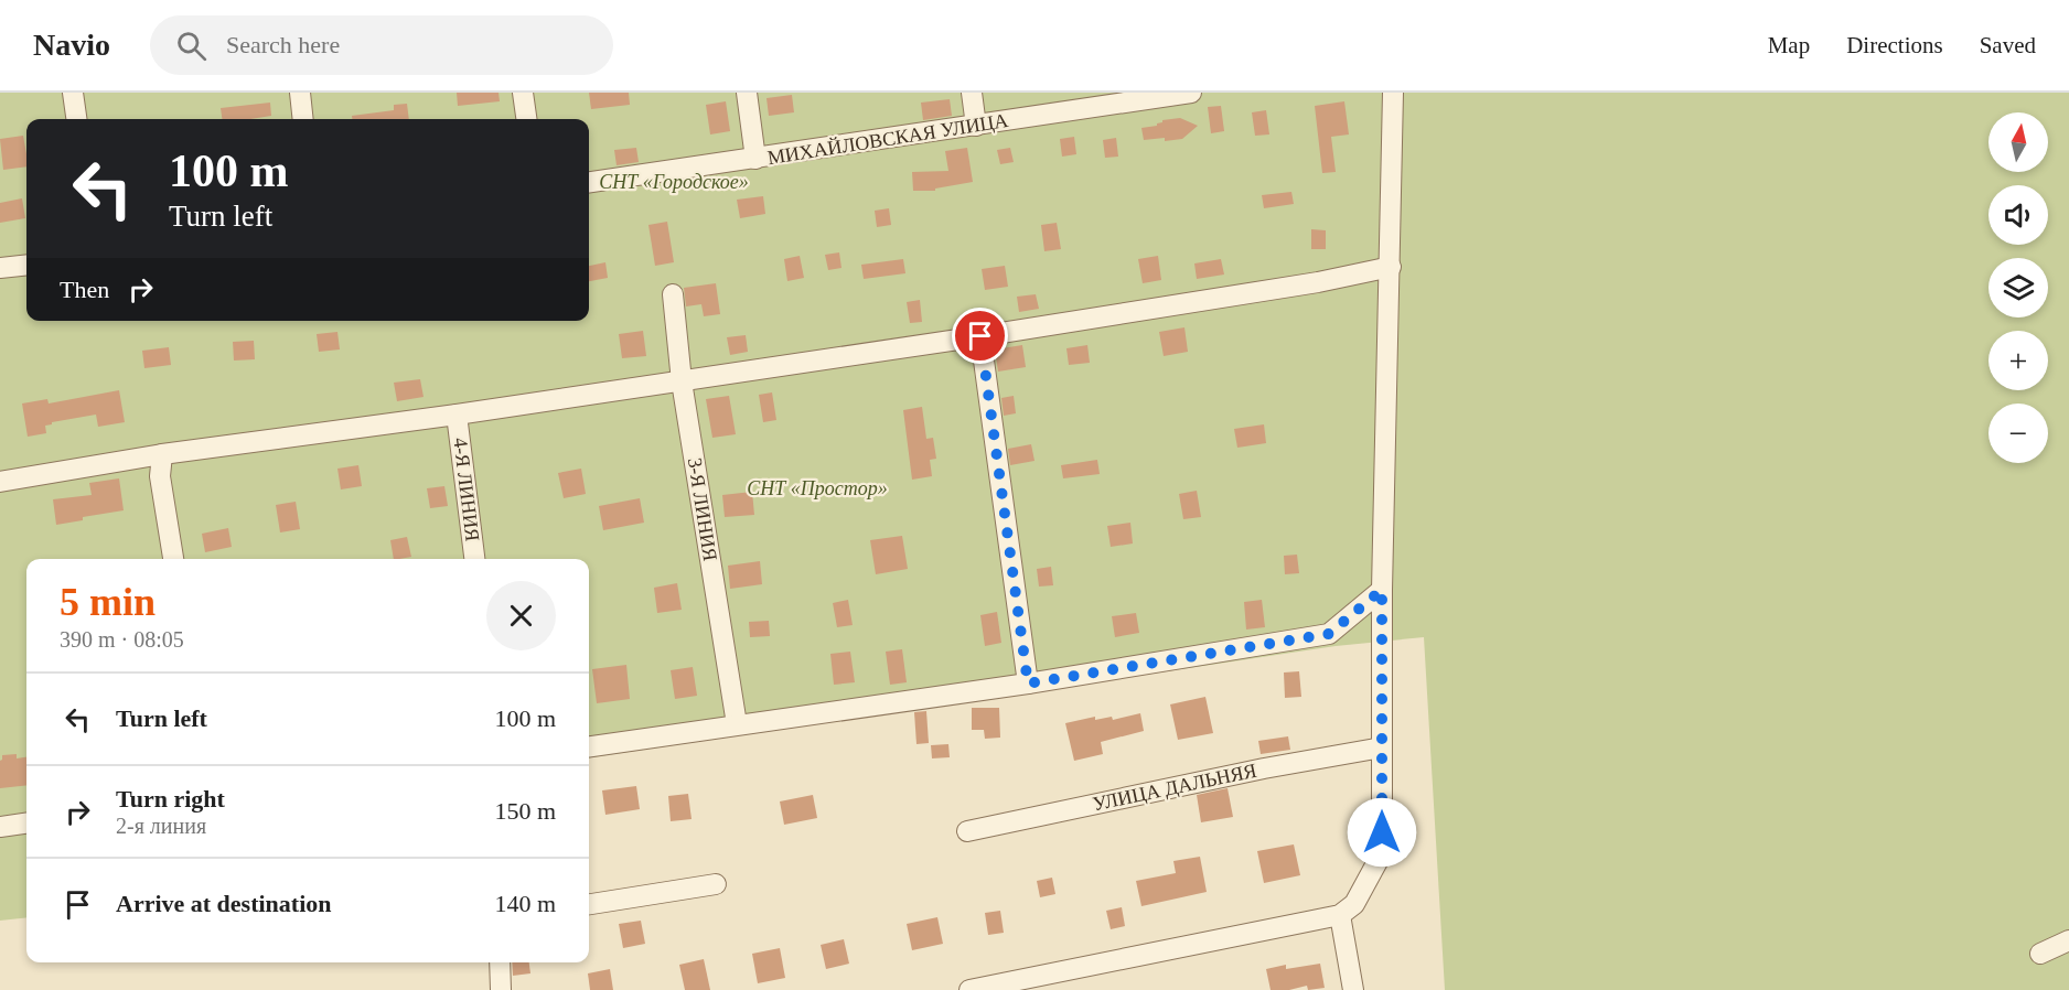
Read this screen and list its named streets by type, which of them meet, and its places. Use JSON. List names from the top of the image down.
{
  "streets": {
    "street": [
      "МИХАЙЛОВСКАЯ УЛИЦА",
      "4-Я ЛИНИЯ",
      "3-Я ЛИНИЯ",
      "УЛИЦА ДАЛЬНЯЯ"
    ]
  },
  "parks": ["СНТ «Городское»", "СНТ «Простор»"],
  "north": "top",
  "page": {
    "header": "Navio",
    "search": "Search here",
    "nav": ["Map", "Directions", "Saved"],
    "map_buttons": ["+", "−"],
    "turn": ["100 m", "Turn left"],
    "then": "Then",
    "heading": ["5 min", "390 m · 08:05"],
    "list": [
      {
        "name": "Turn left",
        "value": "100 m"
      },
      {
        "name": "Turn right",
        "note": "2-я линия",
        "value": "150 m"
      },
      {
        "name": "Arrive at destination",
        "value": "140 m"
      }
    ]
  }
}
